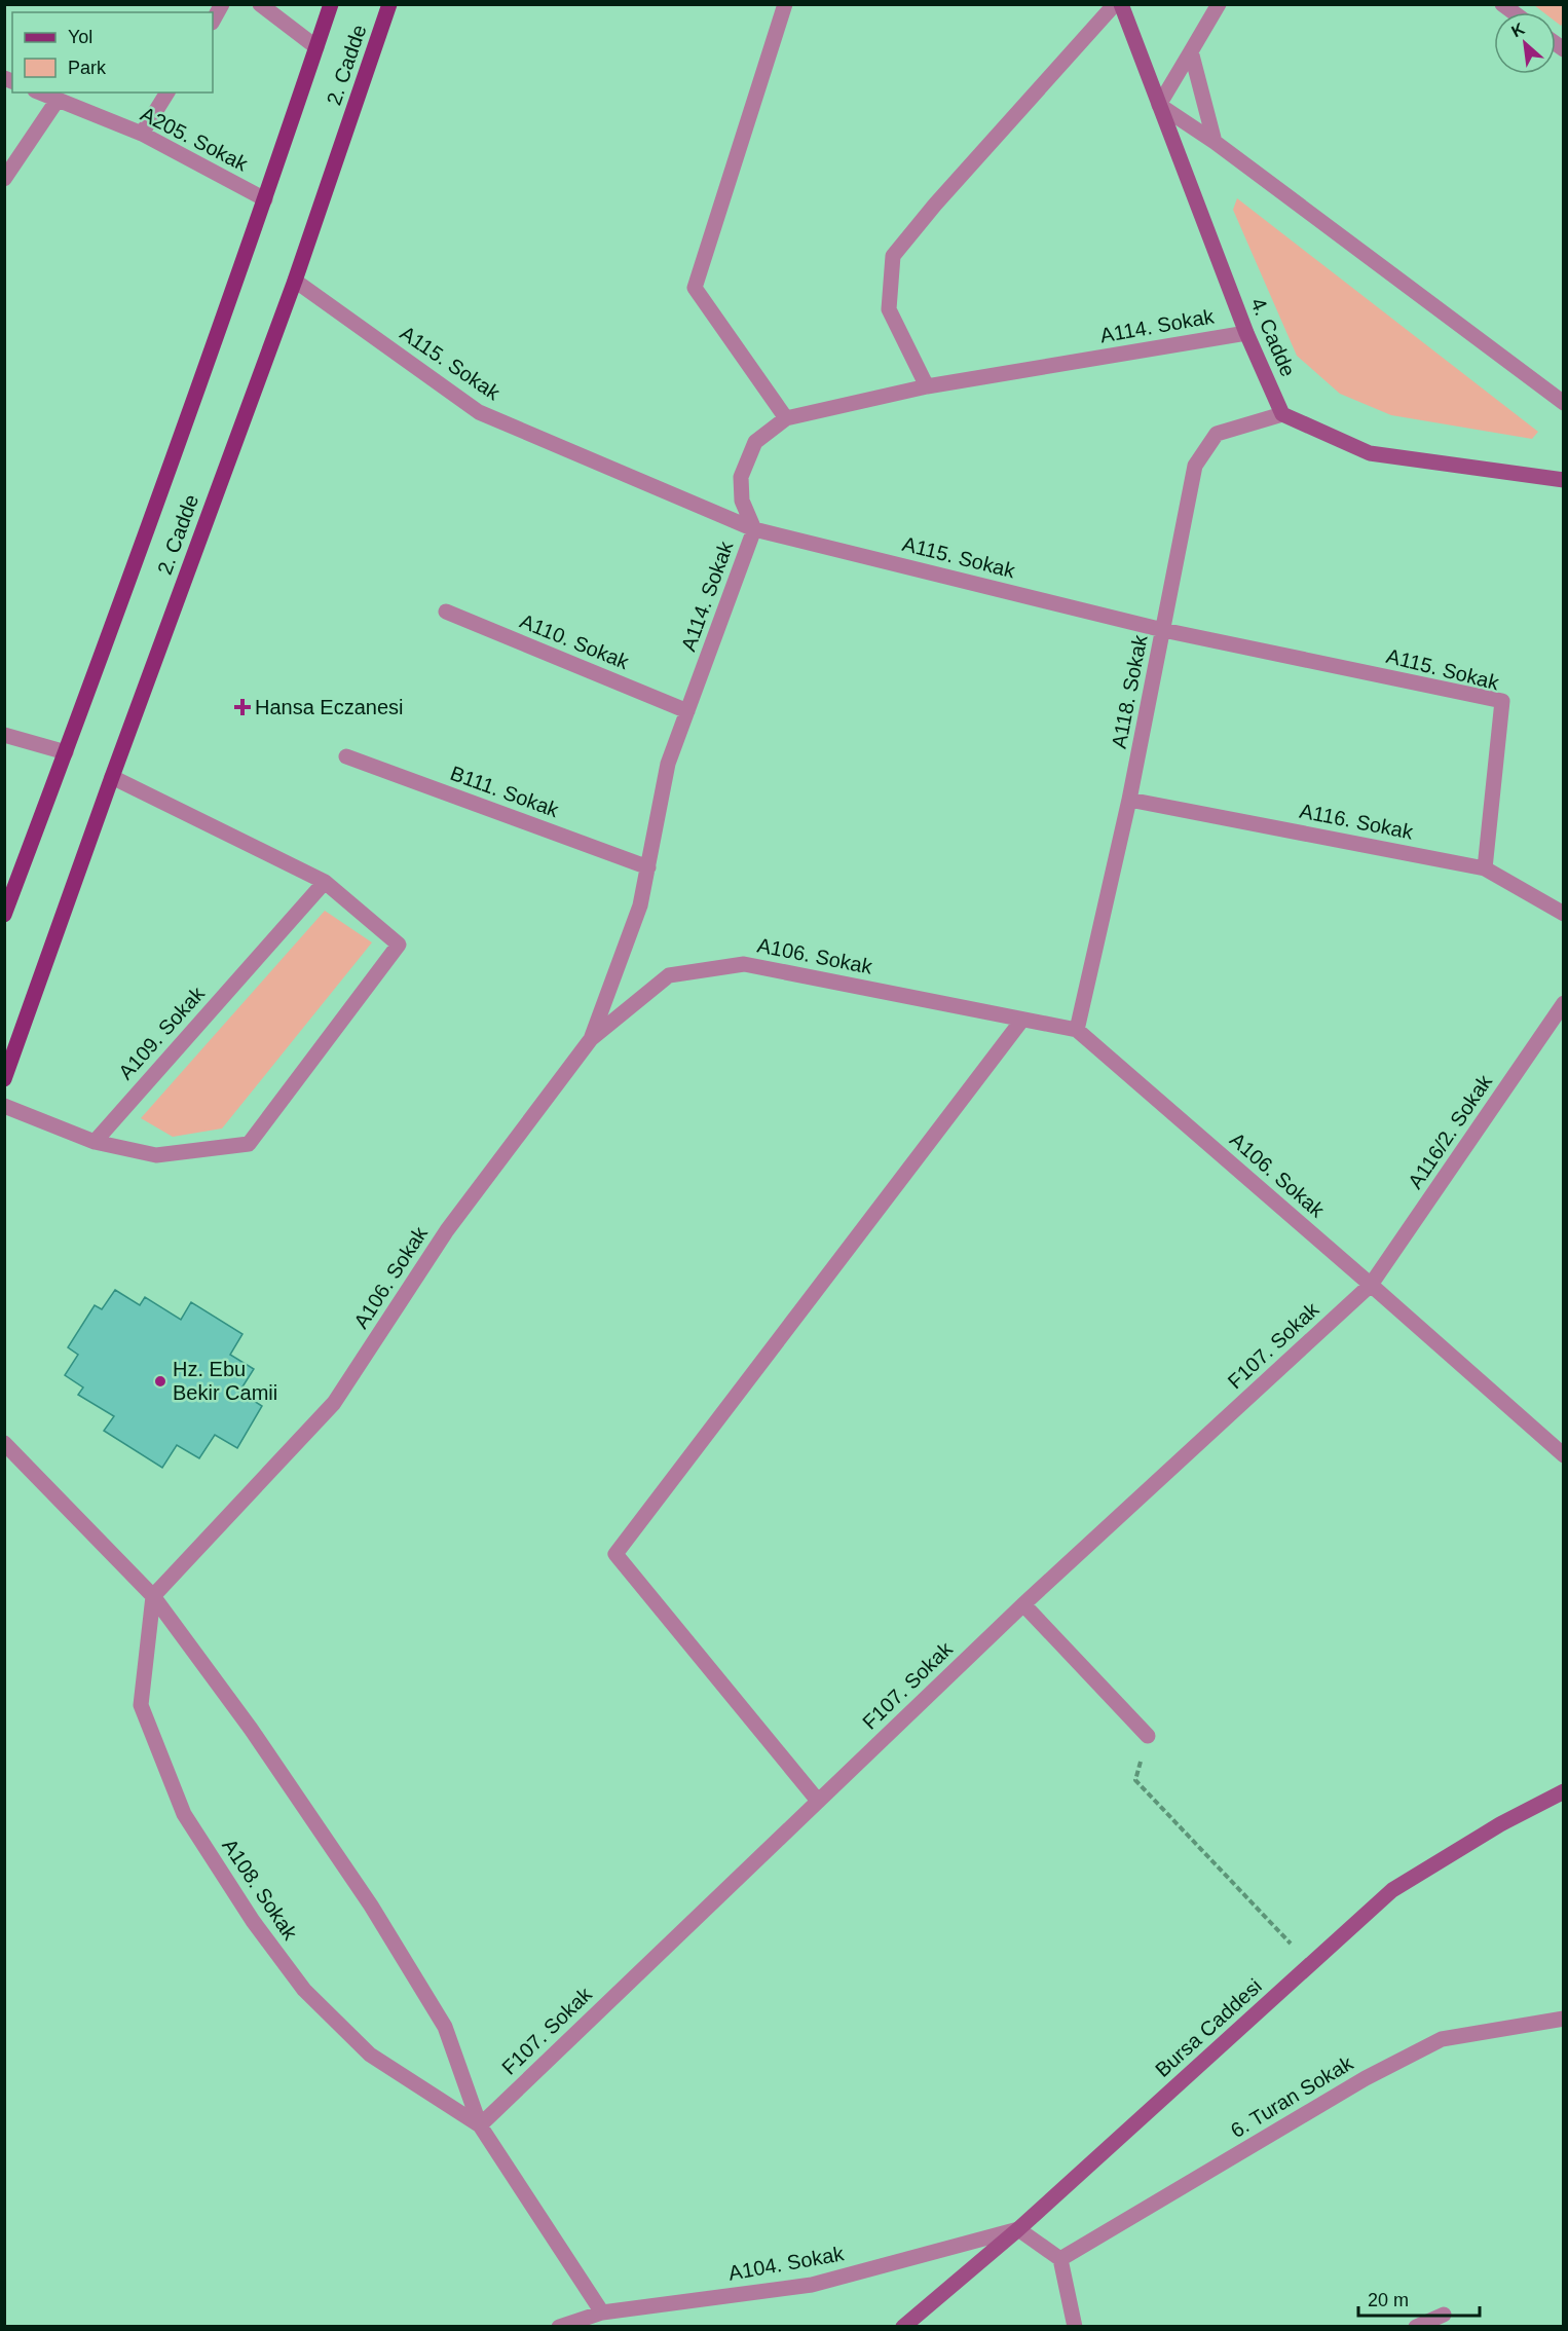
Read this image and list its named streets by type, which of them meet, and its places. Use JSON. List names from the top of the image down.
{
  "streets": {
    "main road": ["2. Cadde", "4. Cadde", "Bursa Caddesi"],
    "street": [
      "A205. Sokak",
      "A114. Sokak",
      "A115. Sokak",
      "A110. Sokak",
      "A118. Sokak",
      "B111. Sokak",
      "A116. Sokak",
      "A106. Sokak",
      "A109. Sokak",
      "A116/2. Sokak",
      "F107. Sokak",
      "A108. Sokak",
      "6. Turan Sokak",
      "A104. Sokak"
    ]
  },
  "crossings": [
    ["2. Cadde", "A205. Sokak"],
    ["2. Cadde", "A115. Sokak"],
    ["A114. Sokak", "4. Cadde"],
    ["A114. Sokak", "A115. Sokak"],
    ["A114. Sokak", "A110. Sokak"],
    ["A114. Sokak", "B111. Sokak"],
    ["A114. Sokak", "A106. Sokak"],
    ["4. Cadde", "A118. Sokak"],
    ["A115. Sokak", "A118. Sokak"],
    ["A115. Sokak", "A116. Sokak"],
    ["A118. Sokak", "A116. Sokak"],
    ["A118. Sokak", "A106. Sokak"],
    ["A106. Sokak", "A116/2. Sokak"],
    ["A106. Sokak", "F107. Sokak"],
    ["A106. Sokak", "A108. Sokak"],
    ["A116/2. Sokak", "F107. Sokak"],
    ["F107. Sokak", "A108. Sokak"],
    ["A108. Sokak", "A104. Sokak"],
    ["Bursa Caddesi", "A104. Sokak"]
  ],
  "places": {
    "health": ["Hansa Eczanesi"],
    "other": ["Hz. Ebu Bekir Camii"]
  },
  "legend": ["Yol", "Park"],
  "scale_bar": "20 m",
  "north": "top left"
}
